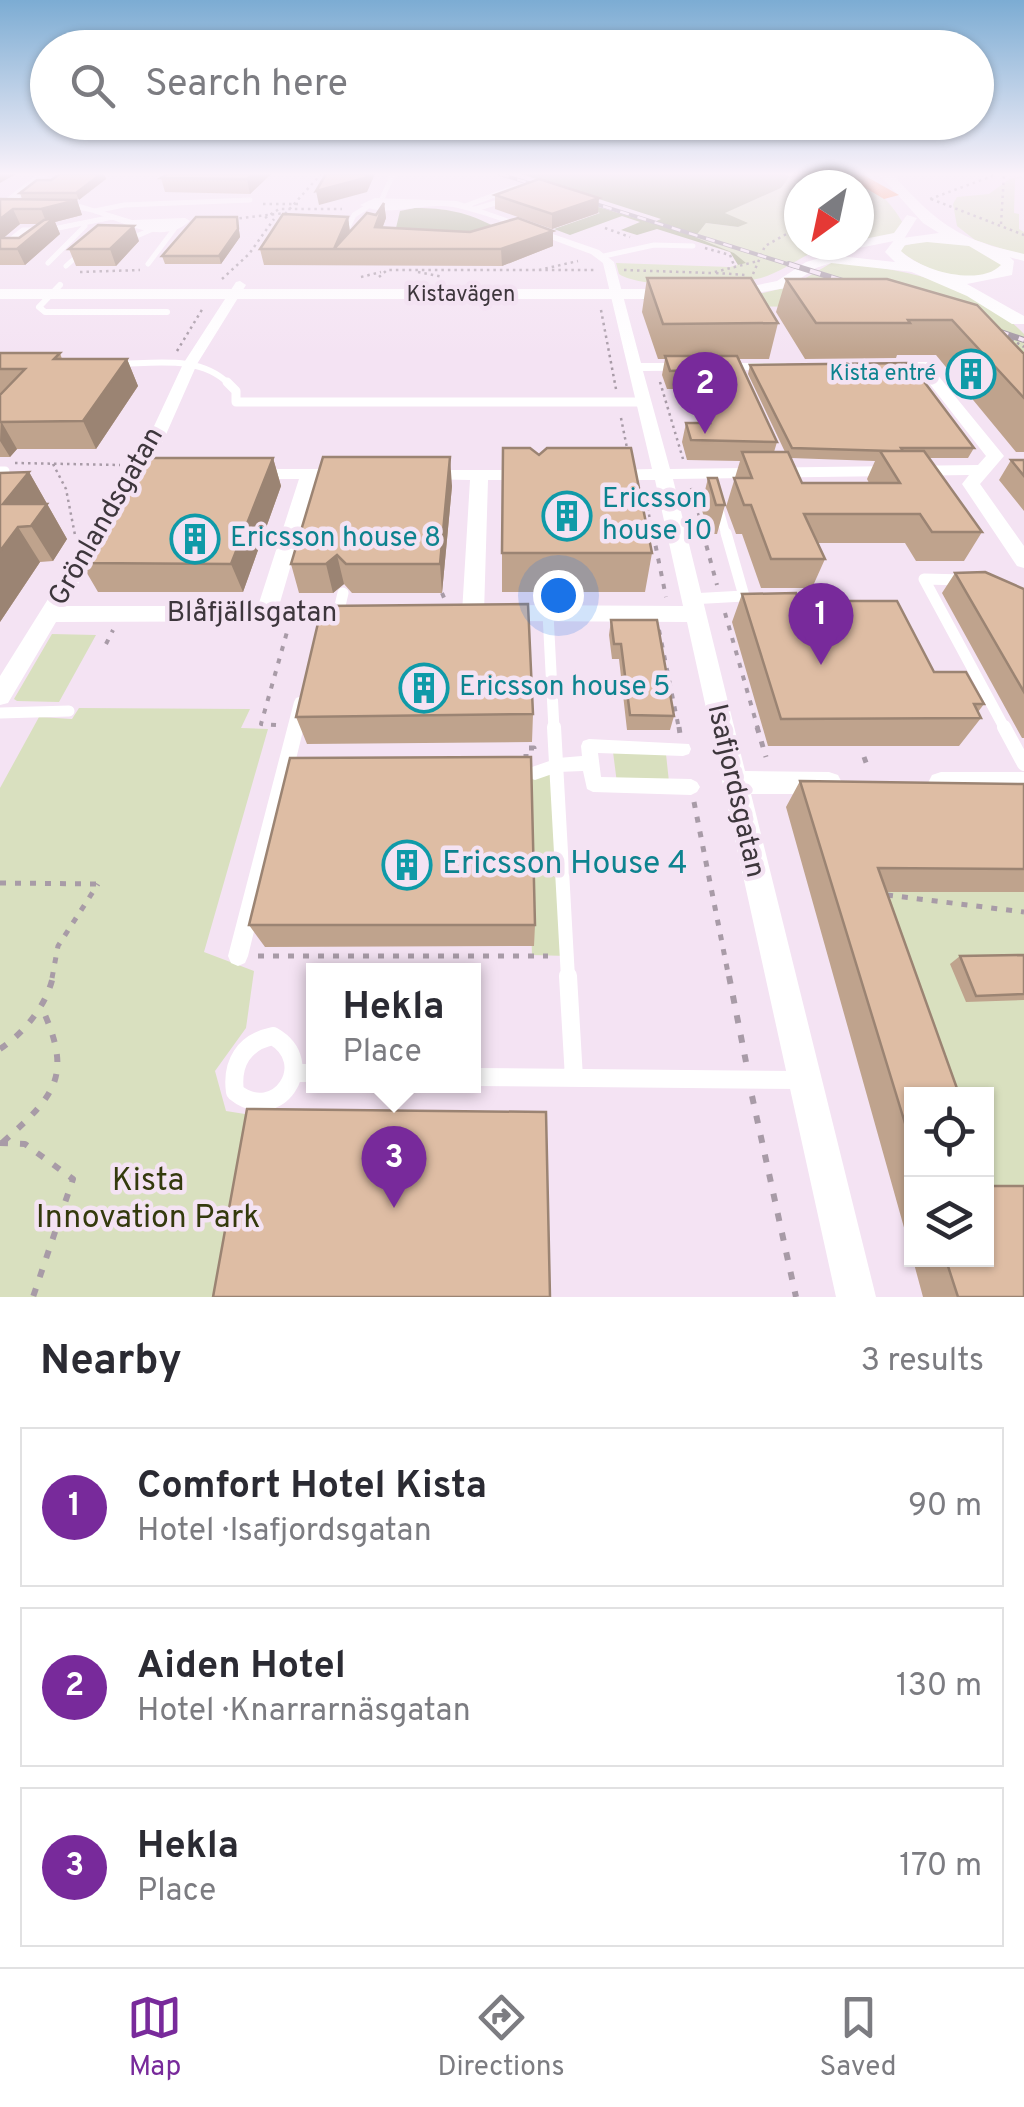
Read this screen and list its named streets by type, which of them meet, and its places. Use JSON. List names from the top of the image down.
{
  "streets": {
    "street": [
      "Kistavägen",
      "Grönlandsgatan",
      "Blåfjällsgatan",
      "Isafjordsgatan"
    ]
  },
  "crossings": [
    ["Kistavägen", "Grönlandsgatan"],
    ["Kistavägen", "Isafjordsgatan"],
    ["Grönlandsgatan", "Blåfjällsgatan"]
  ],
  "parks": ["Kista Innovation Park"],
  "places": {
    "building": [
      "Kista entré",
      "Ericsson house 10",
      "Ericsson house 8",
      "Ericsson house 5",
      "Ericsson House 4"
    ]
  },
  "north": "bottom left",
  "page": {
    "search": "Search here",
    "pins": ["2", "1", "3"],
    "popup": ["Hekla", "Place"],
    "heading": ["Nearby", "3 results"],
    "list": [
      {
        "mark": "1",
        "name": "Comfort Hotel Kista",
        "note": "Hotel · Isafjordsgatan",
        "value": "90 m"
      },
      {
        "mark": "2",
        "name": "Aiden Hotel",
        "note": "Hotel · Knarrarnäsgatan",
        "value": "130 m"
      },
      {
        "mark": "3",
        "name": "Hekla",
        "note": "Place",
        "value": "170 m"
      }
    ],
    "nav": ["Map", "Directions", "Saved"]
  }
}
